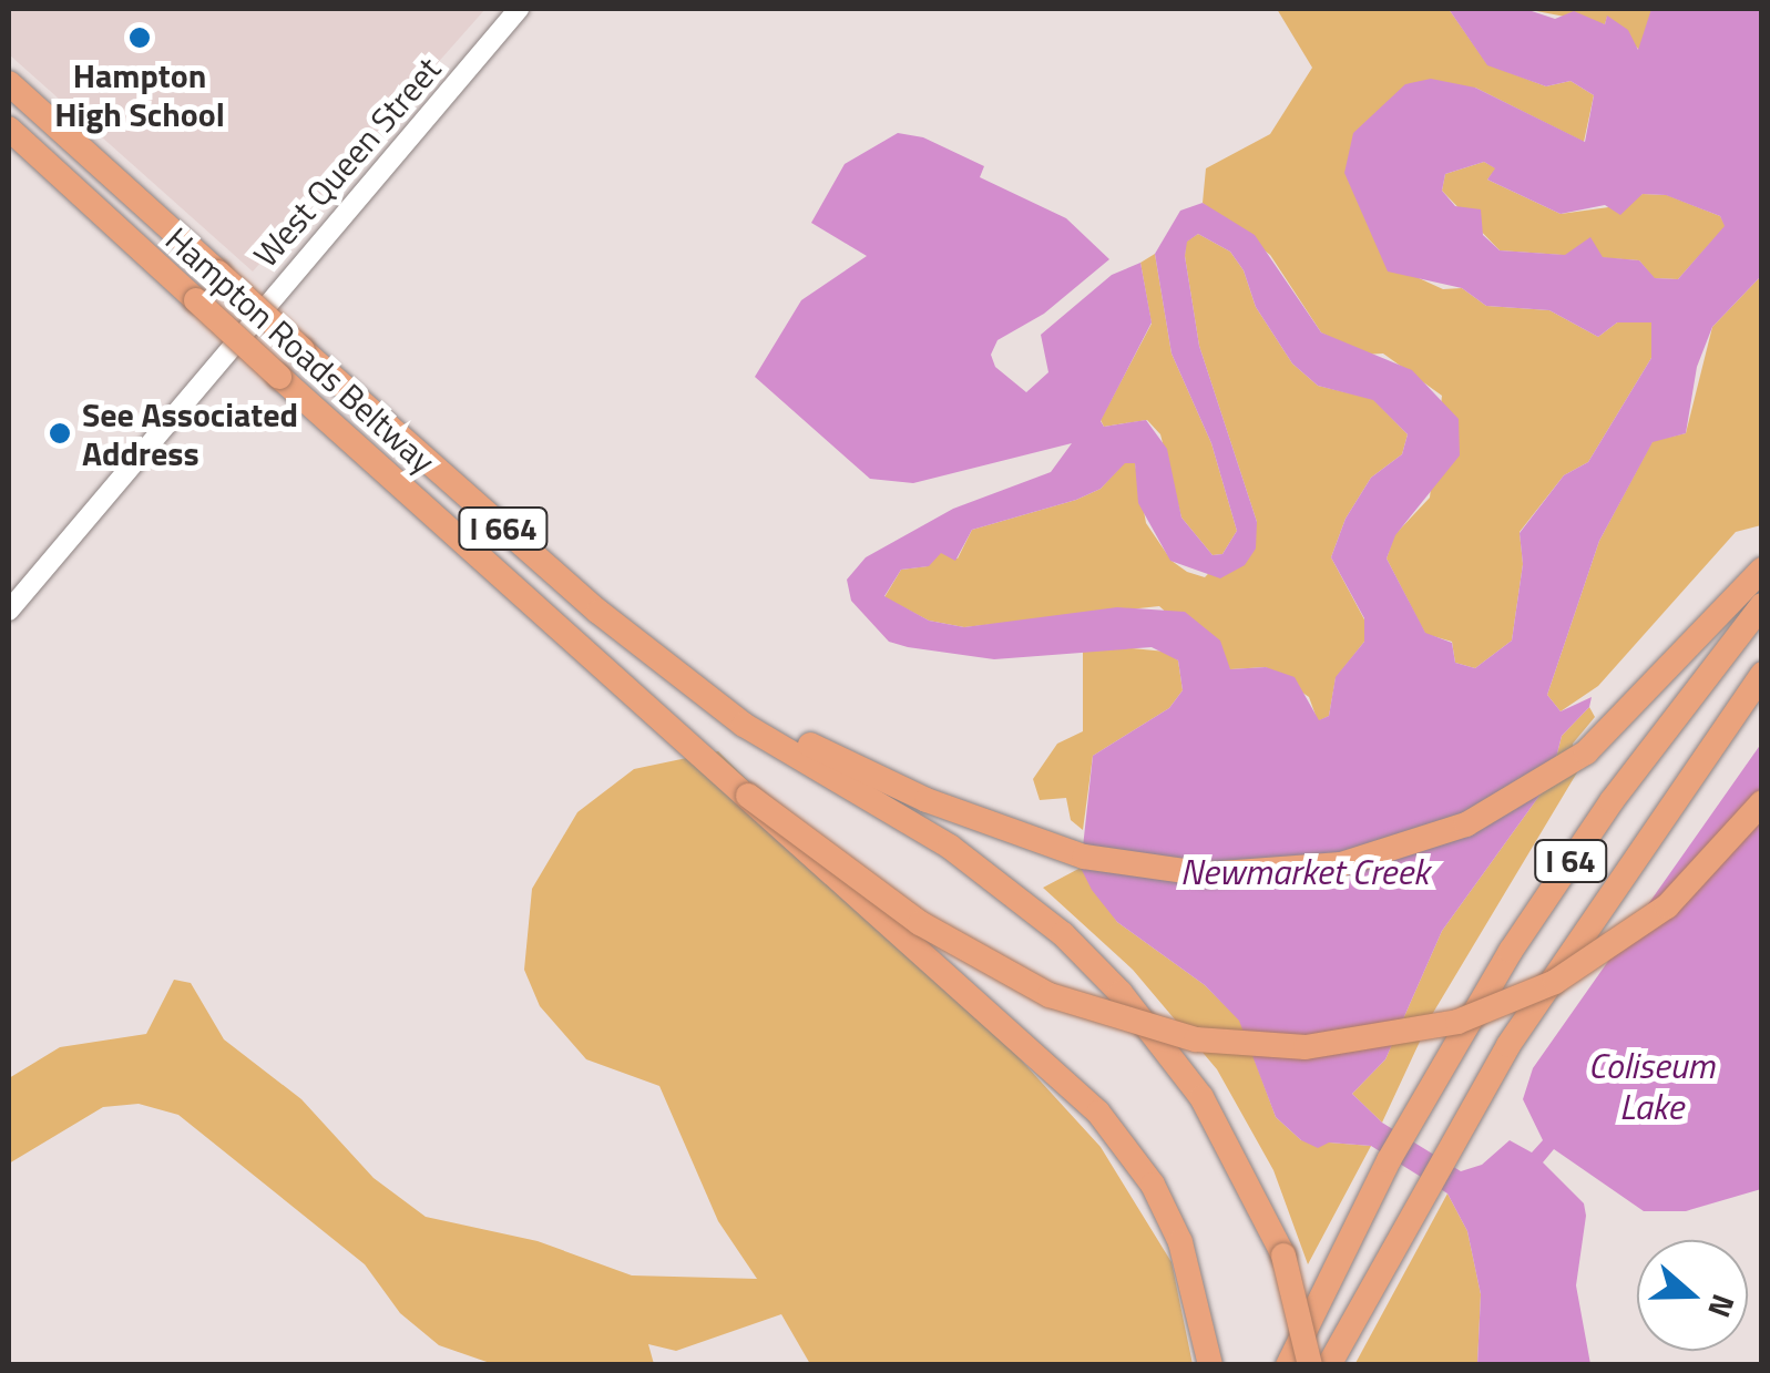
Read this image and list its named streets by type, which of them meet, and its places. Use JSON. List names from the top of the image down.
{
  "streets": {
    "highway": ["Hampton Roads Beltway", "I 664", "I 64"],
    "main road": ["West Queen Street"]
  },
  "water": ["Newmarket Creek", "Coliseum Lake"],
  "places": ["Hampton High School", "See Associated Address"],
  "north": "right"
}
